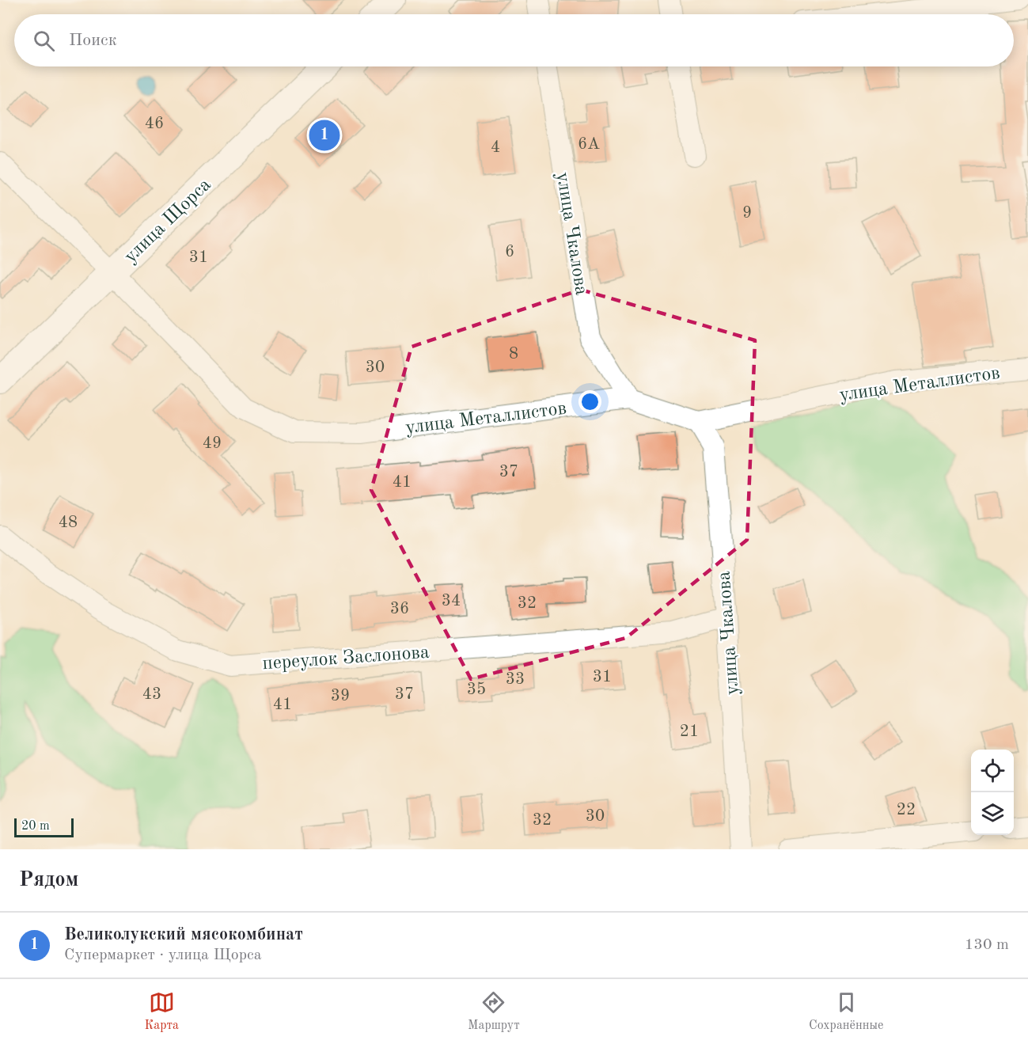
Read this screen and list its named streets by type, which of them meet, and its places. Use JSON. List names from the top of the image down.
{
  "streets": {
    "street": [
      "улица Щорса",
      "улица Чкалова",
      "улица Металлистов",
      "переулок Заслонова"
    ]
  },
  "crossings": [
    ["улица Щорса", "улица Металлистов"],
    ["улица Чкалова", "улица Металлистов"],
    ["улица Чкалова", "переулок Заслонова"]
  ],
  "house_numbers": [
    "46",
    "6А",
    "4",
    "9",
    "6",
    "31",
    "8",
    "30",
    "49",
    "37",
    "41",
    "48",
    "34",
    "32",
    "36",
    "31",
    "33",
    "35",
    "43",
    "37",
    "39",
    "41",
    "21",
    "22",
    "30",
    "32"
  ],
  "scale_bar": "20 m",
  "page": {
    "search": "Поиск",
    "pins": "1",
    "scale": "20 m",
    "heading": "Рядом",
    "list": [
      {
        "mark": "1",
        "name": "Великолукский мясокомбинат",
        "note": "Супермаркет · улица Щорса",
        "value": "130 m"
      }
    ],
    "nav": ["Карта", "Маршрут", "Сохранённые"]
  }
}
